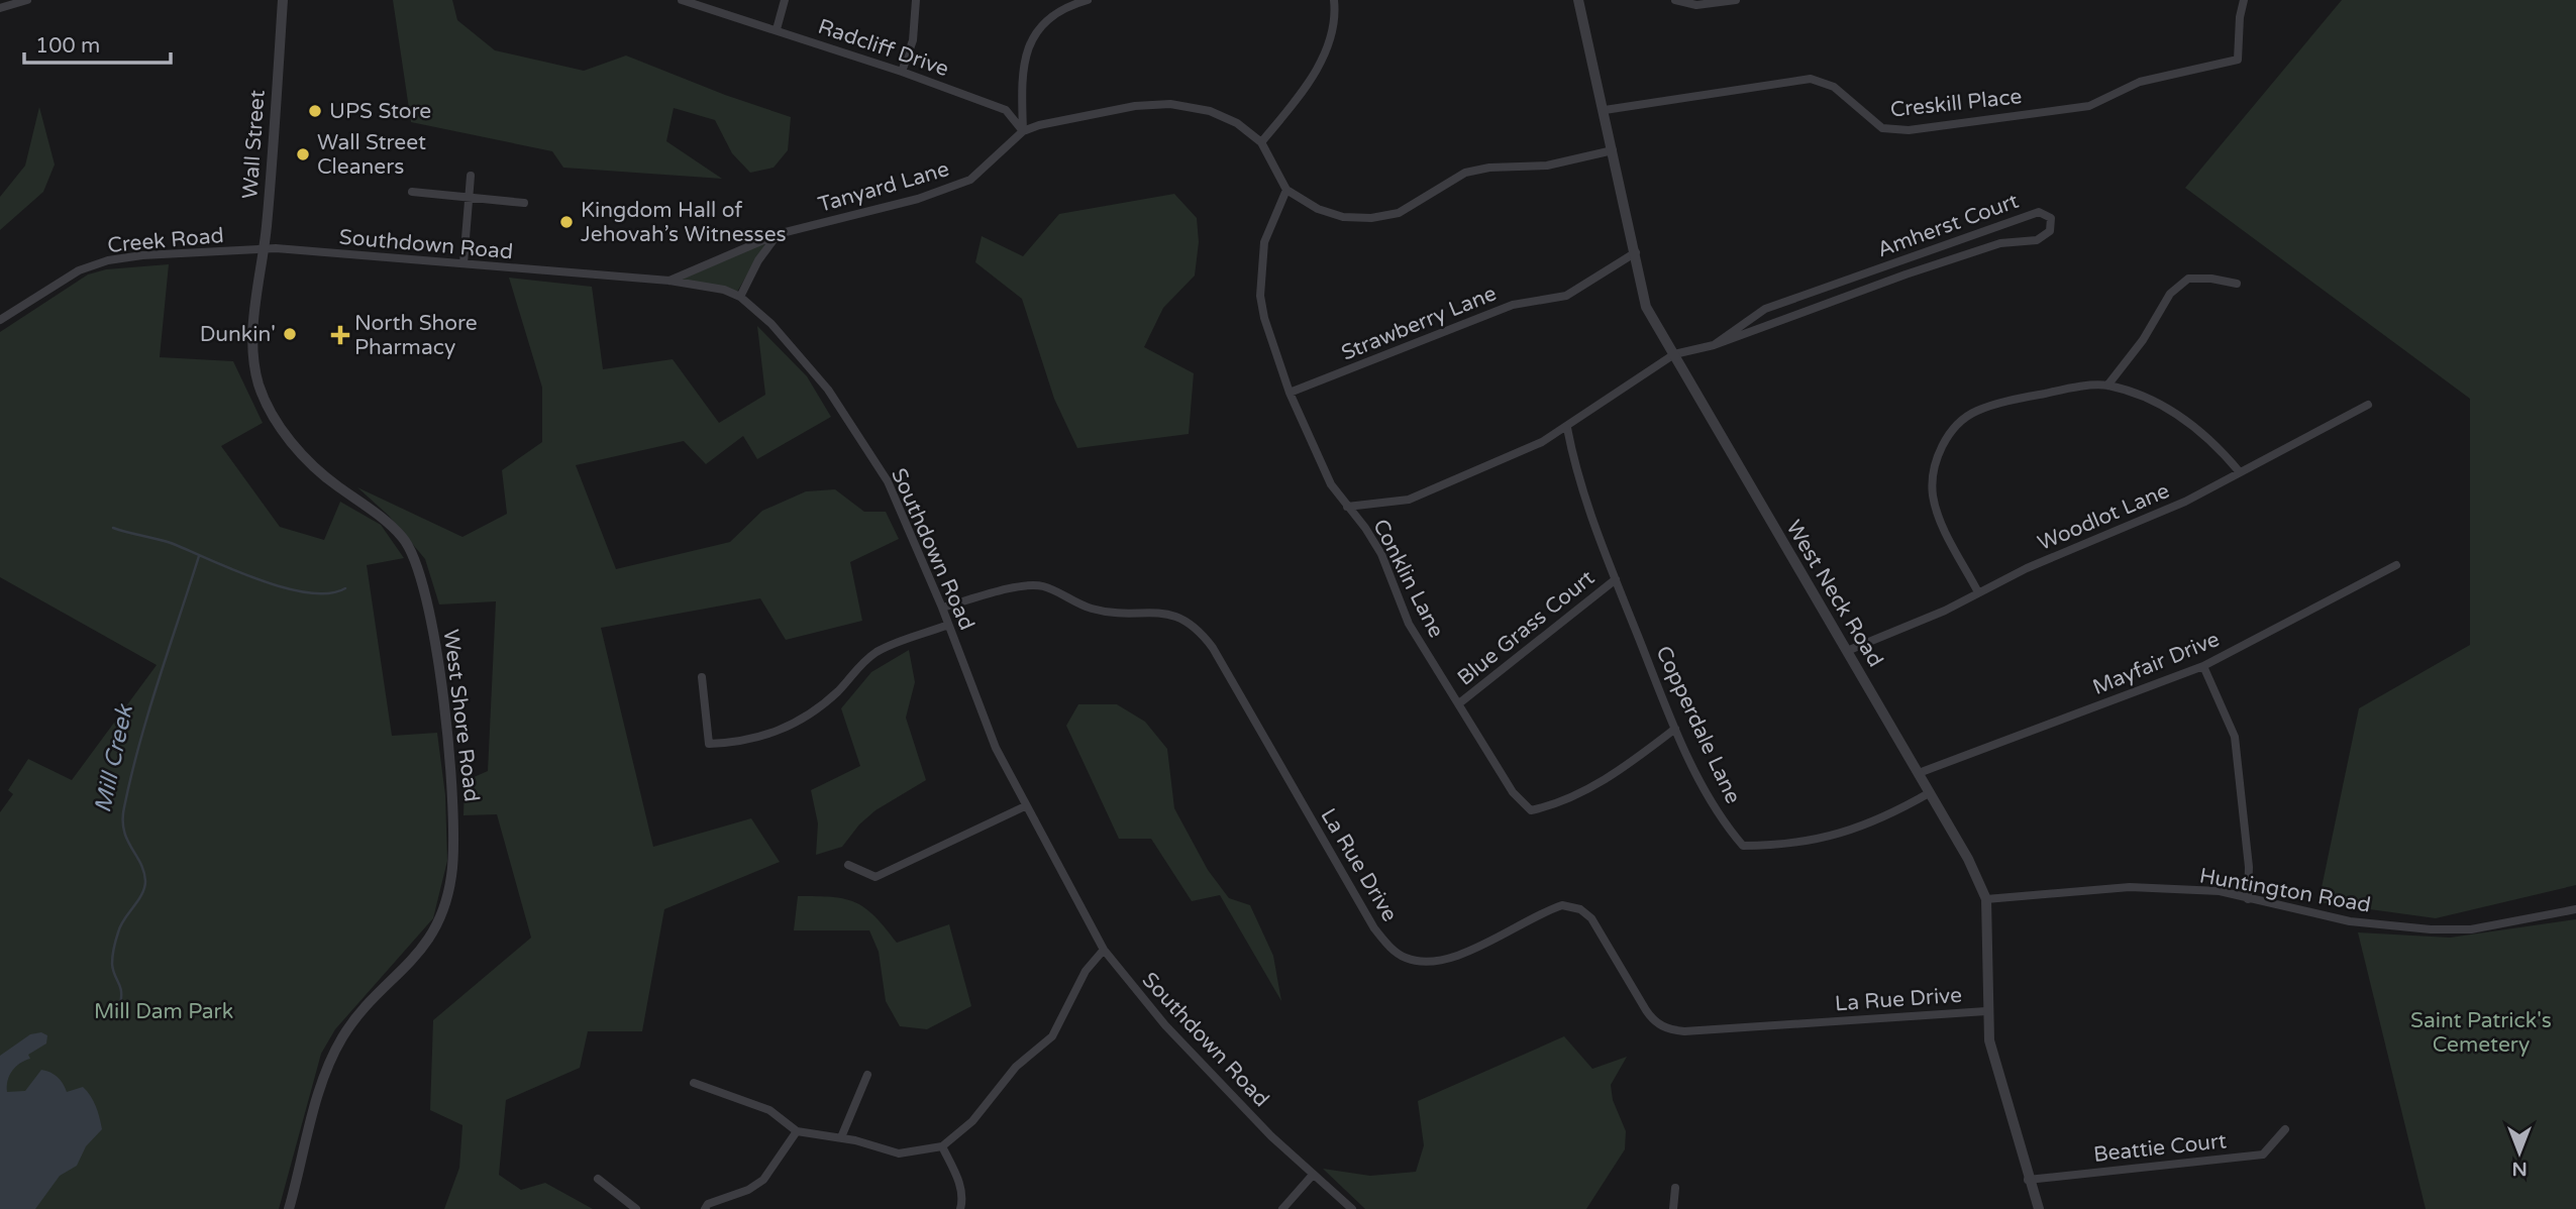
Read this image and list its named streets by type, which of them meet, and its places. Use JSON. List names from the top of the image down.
{
  "streets": {
    "street": [
      "Radcliff Drive",
      "Creskill Place",
      "Wall Street",
      "Tanyard Lane",
      "Amherst Court",
      "Creek Road",
      "Southdown Road",
      "Strawberry Lane",
      "Woodlot Lane",
      "Conklin Lane",
      "West Neck Road",
      "Blue Grass Court",
      "Mayfair Drive",
      "West Shore Road",
      "Copperdale Lane",
      "La Rue Drive",
      "Huntington Road",
      "Beattie Court"
    ]
  },
  "crossings": [
    ["Radcliff Drive", "Tanyard Lane"],
    ["Creskill Place", "West Neck Road"],
    ["Wall Street", "Creek Road"],
    ["Wall Street", "Southdown Road"],
    ["Wall Street", "West Shore Road"],
    ["Tanyard Lane", "Southdown Road"],
    ["Amherst Court", "West Neck Road"],
    ["Creek Road", "Southdown Road"],
    ["Creek Road", "West Shore Road"],
    ["Southdown Road", "West Shore Road"],
    ["Southdown Road", "La Rue Drive"],
    ["Strawberry Lane", "Conklin Lane"],
    ["Strawberry Lane", "West Neck Road"],
    ["Woodlot Lane", "West Neck Road"],
    ["Conklin Lane", "Blue Grass Court"],
    ["Conklin Lane", "Copperdale Lane"],
    ["West Neck Road", "Mayfair Drive"],
    ["West Neck Road", "Copperdale Lane"],
    ["West Neck Road", "La Rue Drive"],
    ["West Neck Road", "Huntington Road"],
    ["West Neck Road", "Beattie Court"],
    ["Blue Grass Court", "Copperdale Lane"]
  ],
  "water": ["Mill Creek"],
  "parks": ["Mill Dam Park", "Saint Patrick's Cemetery"],
  "places": {
    "other": [
      "UPS Store",
      "Wall Street Cleaners",
      "Kingdom Hall of Jehovah’s Witnesses",
      "Dunkin'"
    ],
    "health": ["North Shore Pharmacy"]
  },
  "scale_bar": "100 m",
  "north": "bottom"
}
